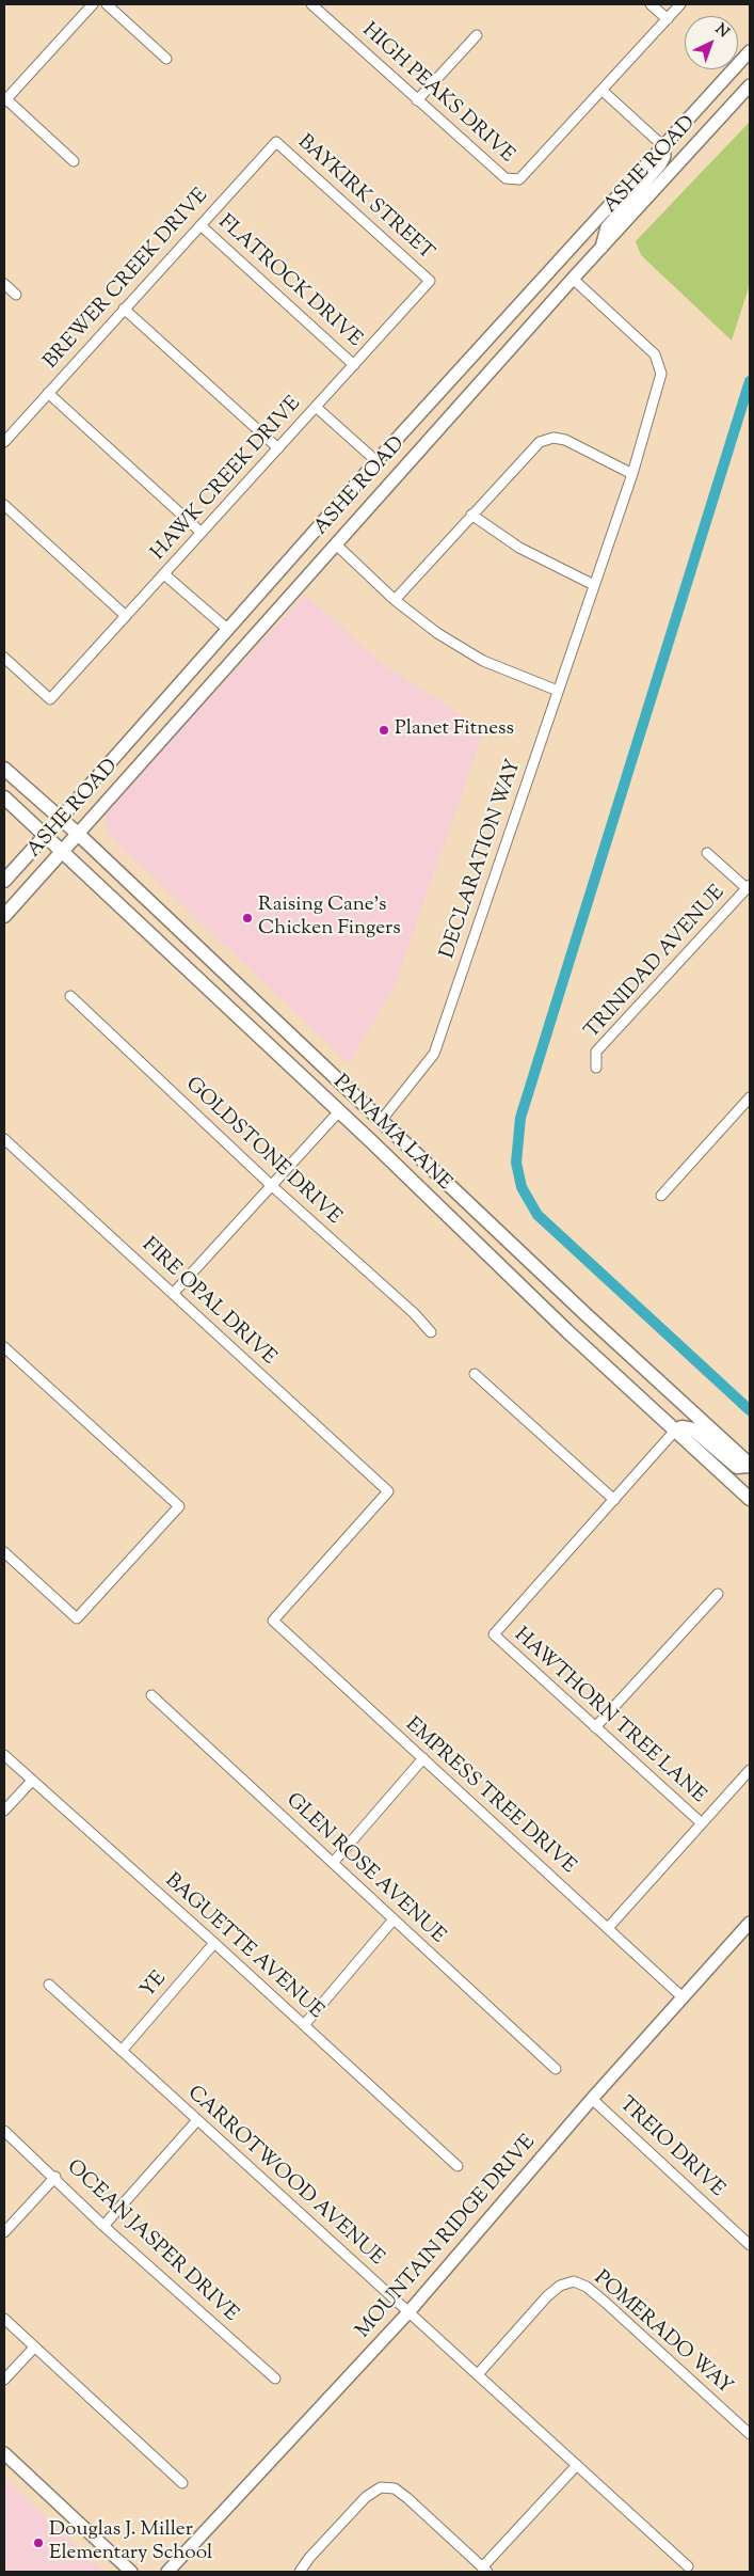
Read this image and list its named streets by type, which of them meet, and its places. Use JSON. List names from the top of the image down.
{
  "streets": {
    "main road": ["ASHE ROAD", "PANAMA LANE"],
    "street": [
      "HIGH PEAKS DRIVE",
      "BAYKIRK STREET",
      "BREWER CREEK DRIVE",
      "FLATROCK DRIVE",
      "HAWK CREEK DRIVE",
      "DECLARATION WAY",
      "TRINIDAD AVENUE",
      "GOLDSTONE DRIVE",
      "FIRE OPAL DRIVE",
      "HAWTHORN TREE LANE",
      "EMPRESS TREE DRIVE",
      "GLEN ROSE AVENUE",
      "BAGUETTE AVENUE",
      "YE",
      "TREIO DRIVE",
      "CARROTWOOD AVENUE",
      "MOUNTAIN RIDGE DRIVE",
      "OCEAN JASPER DRIVE",
      "POMERADO WAY"
    ]
  },
  "crossings": [
    ["ASHE ROAD", "DECLARATION WAY"],
    ["ASHE ROAD", "PANAMA LANE"],
    ["BAYKIRK STREET", "BREWER CREEK DRIVE"],
    ["BAYKIRK STREET", "HAWK CREEK DRIVE"],
    ["BREWER CREEK DRIVE", "FLATROCK DRIVE"],
    ["FLATROCK DRIVE", "HAWK CREEK DRIVE"],
    ["DECLARATION WAY", "PANAMA LANE"],
    ["FIRE OPAL DRIVE", "EMPRESS TREE DRIVE"],
    ["EMPRESS TREE DRIVE", "MOUNTAIN RIDGE DRIVE"],
    ["BAGUETTE AVENUE", "YE"],
    ["YE", "CARROTWOOD AVENUE"],
    ["TREIO DRIVE", "MOUNTAIN RIDGE DRIVE"],
    ["CARROTWOOD AVENUE", "MOUNTAIN RIDGE DRIVE"],
    ["CARROTWOOD AVENUE", "POMERADO WAY"]
  ],
  "places": ["Planet Fitness", "Raising Cane's Chicken Fingers", "Douglas J. Miller Elementary School"],
  "north": "top right"
}
